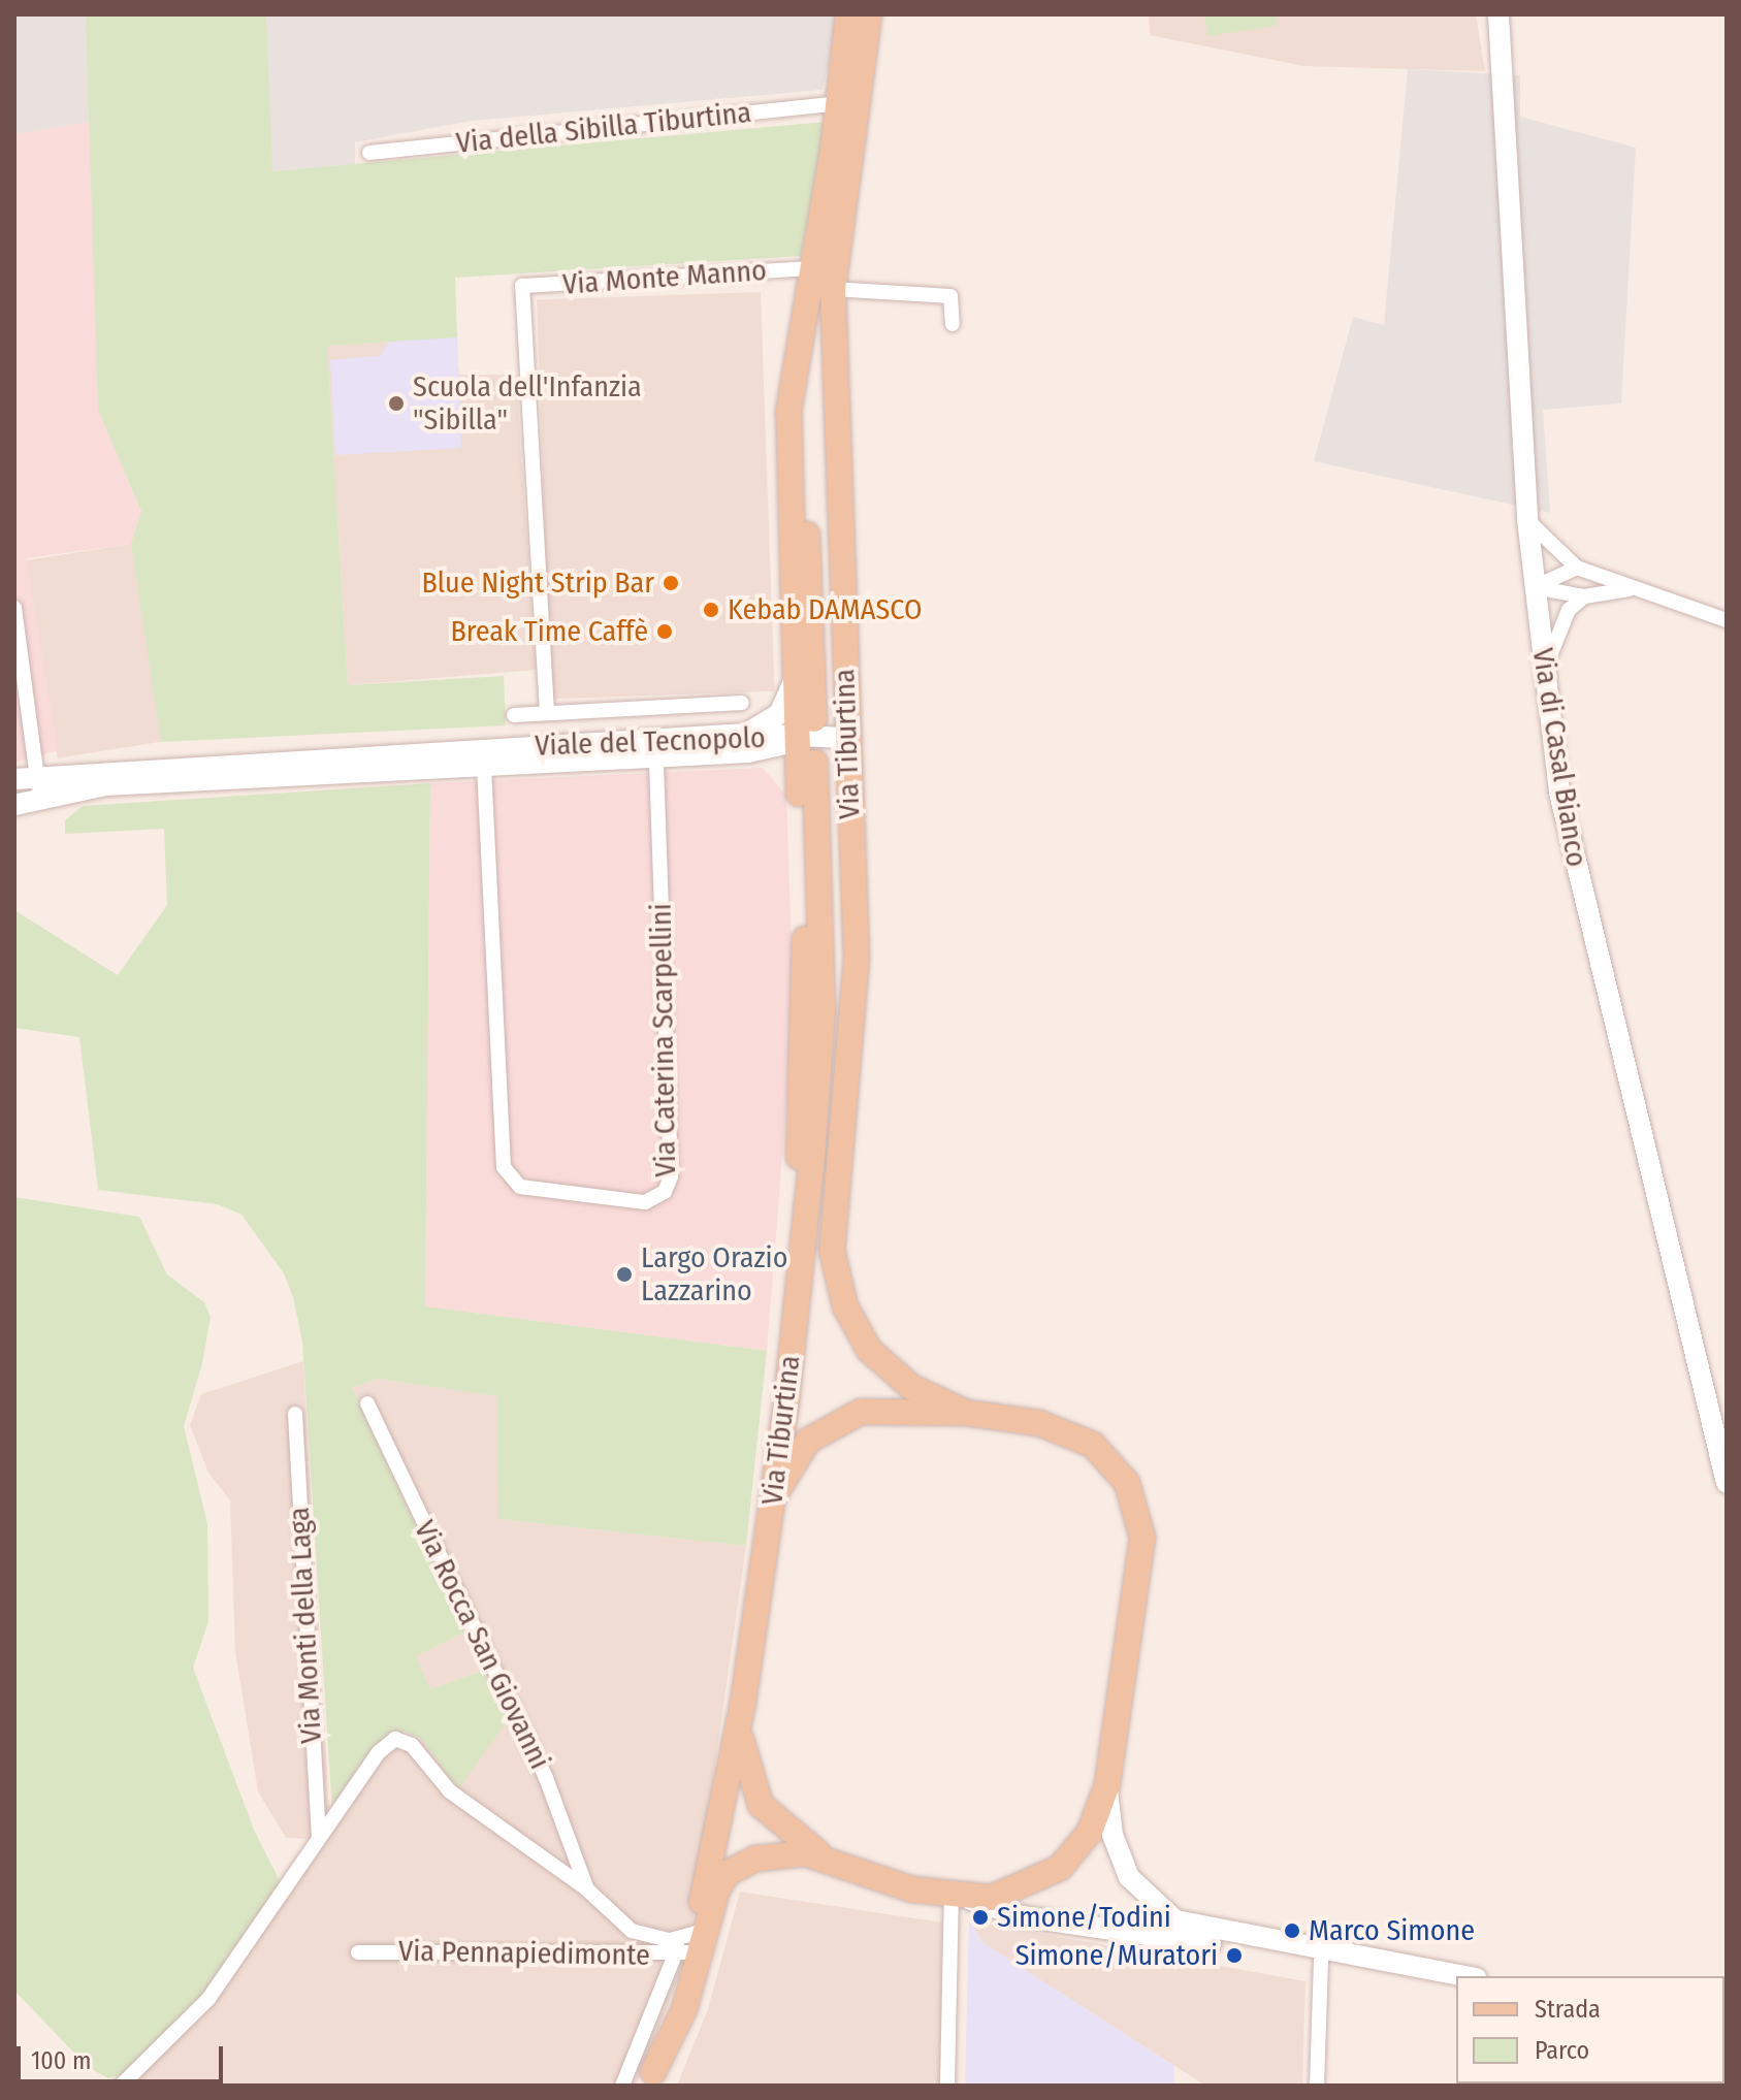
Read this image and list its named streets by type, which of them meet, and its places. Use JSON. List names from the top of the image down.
{
  "streets": {
    "main road": ["Viale del Tecnopolo", "Via Tiburtina", "Via di Casal Bianco"],
    "street": [
      "Via della Sibilla Tiburtina",
      "Via Monte Manno",
      "Via Caterina Scarpellini",
      "Via Monti della Laga",
      "Via Rocca San Giovanni",
      "Via Pennapiedimonte"
    ]
  },
  "crossings": [
    ["Via della Sibilla Tiburtina", "Via Tiburtina"],
    ["Viale del Tecnopolo", "Via Tiburtina"],
    ["Viale del Tecnopolo", "Via Caterina Scarpellini"],
    ["Via Tiburtina", "Via Pennapiedimonte"]
  ],
  "places": [
    "Scuola dell'Infanzia \"Sibilla\"",
    "Blue Night Strip Bar",
    "Kebab DAMASCO",
    "Break Time Caffè",
    "Largo Orazio Lazzarino",
    "Simone/Todini",
    "Marco Simone",
    "Simone/Muratori"
  ],
  "legend": ["Strada", "Parco"],
  "scale_bar": "100 m"
}
